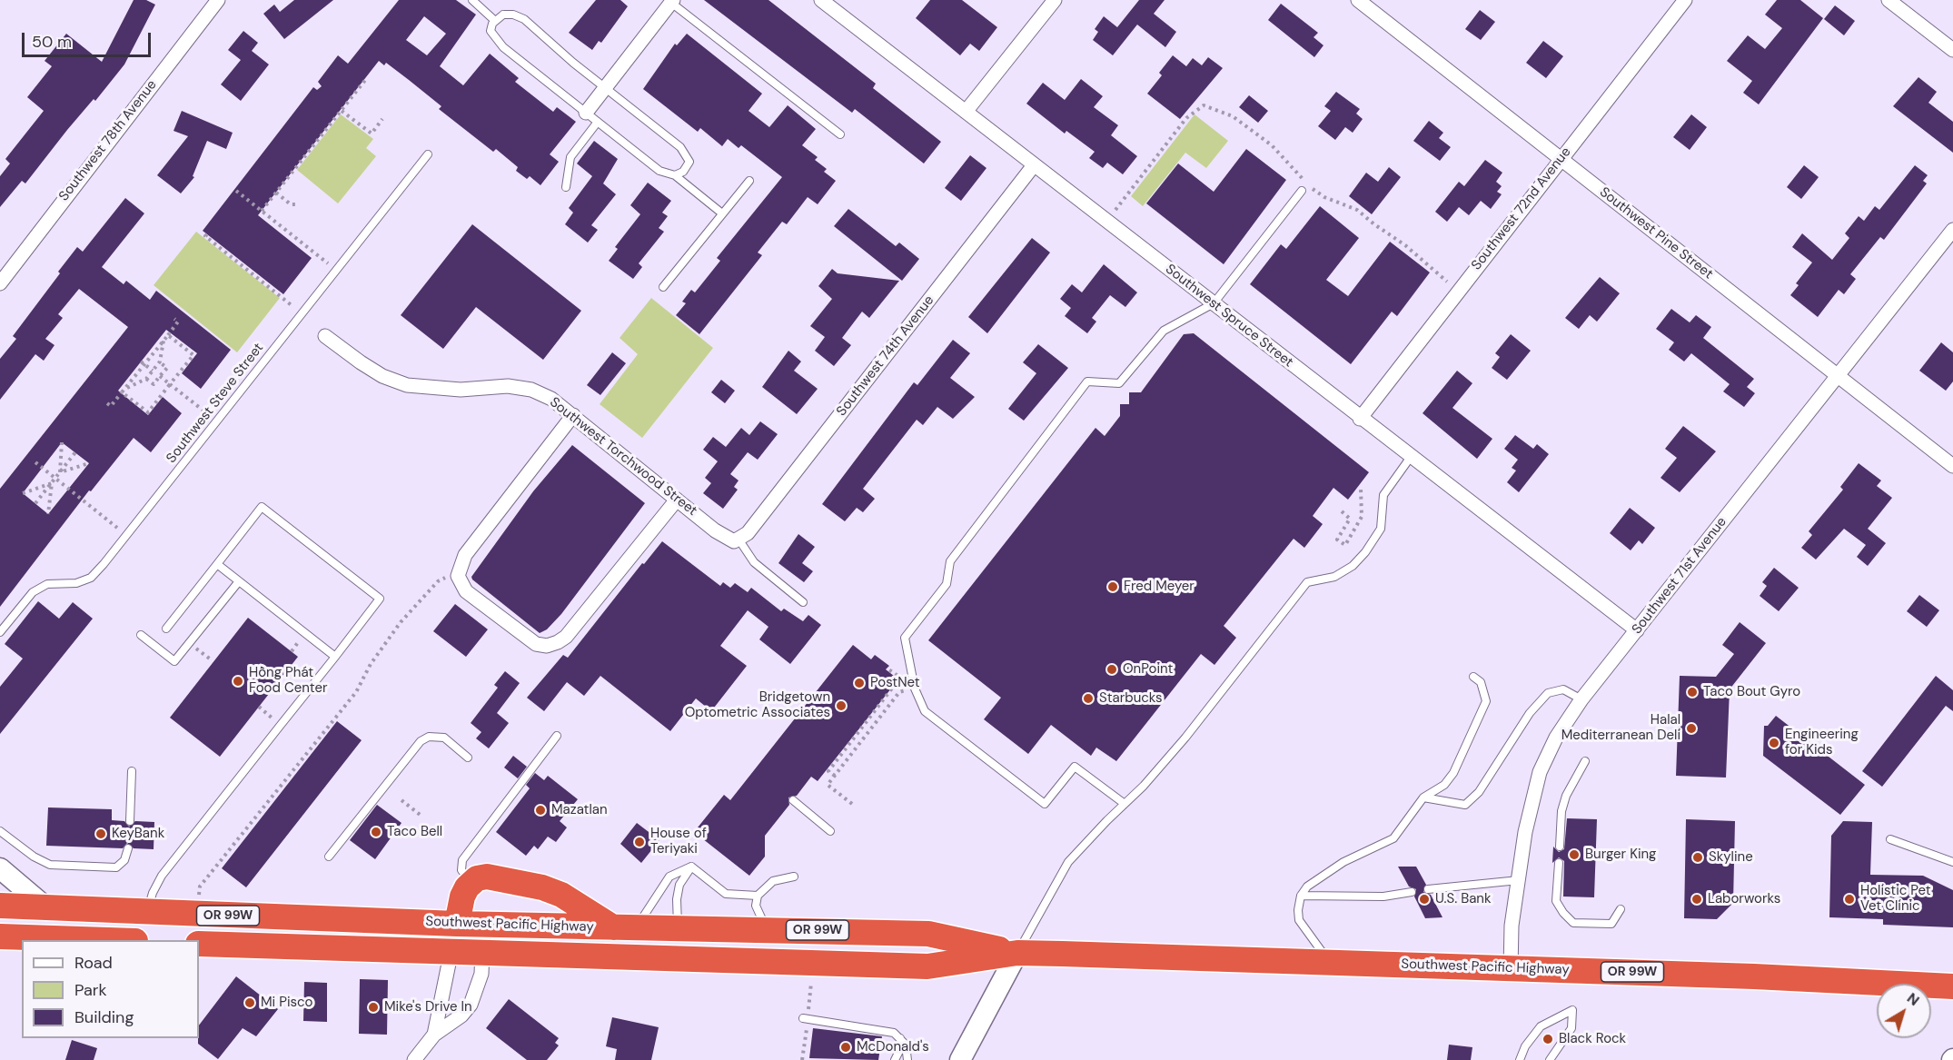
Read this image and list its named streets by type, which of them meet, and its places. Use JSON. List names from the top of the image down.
{
  "streets": {
    "highway": ["OR 99W", "Southwest Pacific Highway"],
    "street": [
      "Southwest 78th Avenue",
      "Southwest 72nd Avenue",
      "Southwest Pine Street",
      "Southwest Spruce Street",
      "Southwest 74th Avenue",
      "Southwest Torchwood Street",
      "Southwest 71st Avenue"
    ],
    "lane": ["Southwest Steve Street"]
  },
  "crossings": [
    ["Southwest 72nd Avenue", "Southwest Pine Street"],
    ["Southwest 72nd Avenue", "Southwest Spruce Street"],
    ["Southwest Pine Street", "Southwest 71st Avenue"],
    ["Southwest Spruce Street", "Southwest 74th Avenue"],
    ["Southwest Spruce Street", "Southwest 71st Avenue"],
    ["Southwest 74th Avenue", "Southwest Torchwood Street"],
    ["Southwest 71st Avenue", "Southwest Pacific Highway"]
  ],
  "places": [
    "Fred Meyer",
    "OnPoint",
    "Hồng Phát Food Center",
    "PostNet",
    "Taco Bout Gyro",
    "Starbucks",
    "Bridgetown Optometric Associates",
    "Halal Mediterranean Deli",
    "Engineering for Kids",
    "Mazatlan",
    "Taco Bell",
    "KeyBank",
    "House of Teriyaki",
    "Burger King",
    "Skyline",
    "U.S. Bank",
    "Laborworks",
    "Holistic Pet Vet Clinic",
    "Mi Pisco",
    "Mike's Drive In",
    "Black Rock",
    "McDonald's"
  ],
  "legend": ["Road", "Park", "Building"],
  "scale_bar": "50 m",
  "north": "top right"
}
